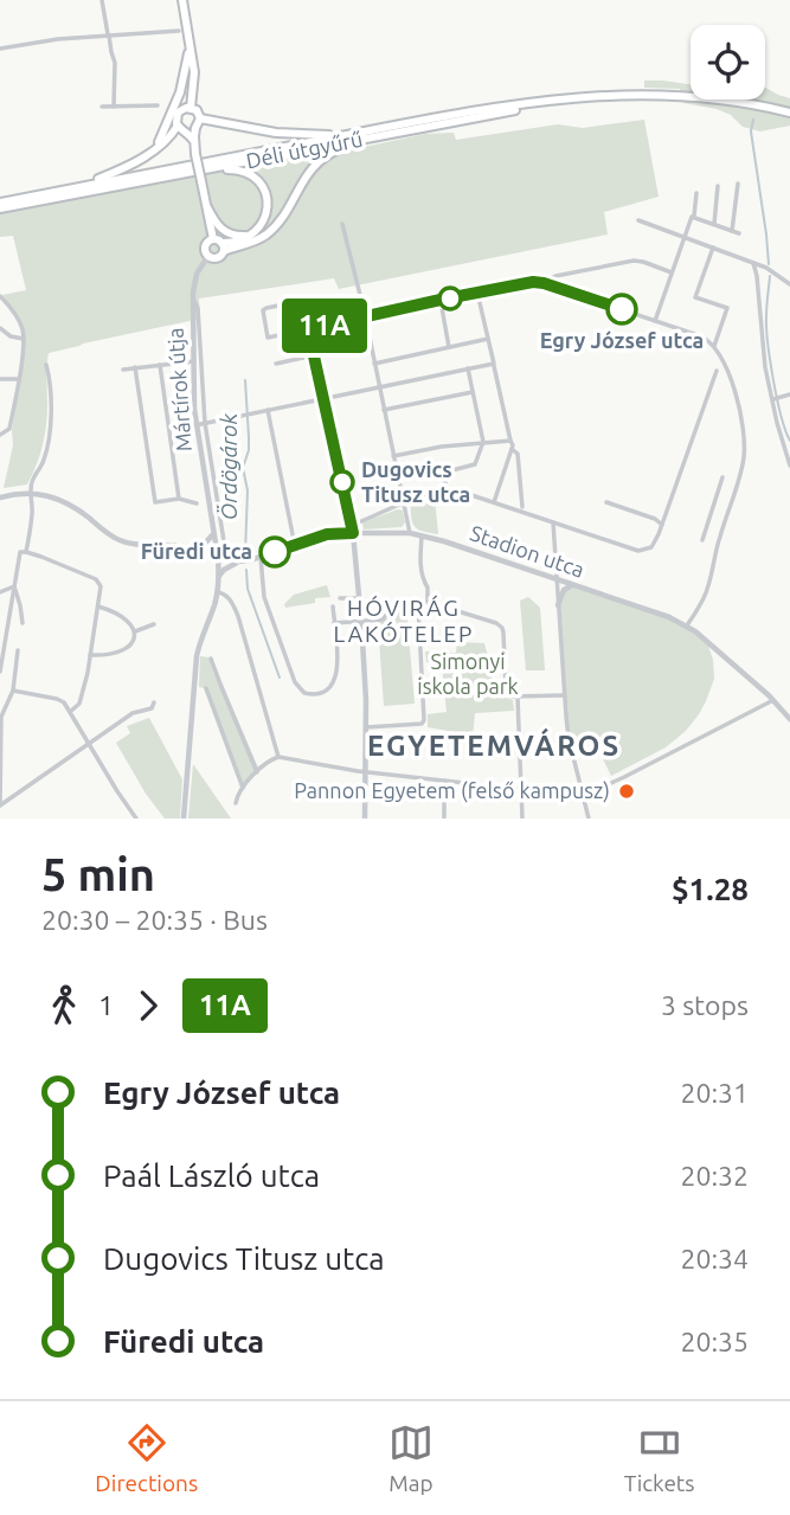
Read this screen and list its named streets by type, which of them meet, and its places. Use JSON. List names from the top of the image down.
{
  "streets": {
    "main road": ["Déli útgyűrű"],
    "street": ["Mártírok útja", "Stadion utca"]
  },
  "districts": ["HÓVIRÁG LAKÓTELEP", "EGYETEMVÁROS"],
  "water": ["Ördögárok"],
  "parks": ["Simonyi iskola park"],
  "places": [
    "Egry József utca",
    "Dugovics Titusz utca",
    "Füredi utca",
    "Pannon Egyetem (felső kampusz)"
  ],
  "lines": ["bus line 11A"],
  "page": {
    "on_map": "11A",
    "heading": ["5 min", "20:30 – 20:35 · Bus", "$1.28"],
    "legs": ["1", "11A", "3 stops"],
    "list": [
      {
        "name": "Egry József utca",
        "value": "20:31"
      },
      {
        "name": "Paál László utca",
        "value": "20:32"
      },
      {
        "name": "Dugovics Titusz utca",
        "value": "20:34"
      },
      {
        "name": "Füredi utca",
        "value": "20:35"
      }
    ],
    "tabs": ["Directions", "Map", "Tickets"]
  }
}
